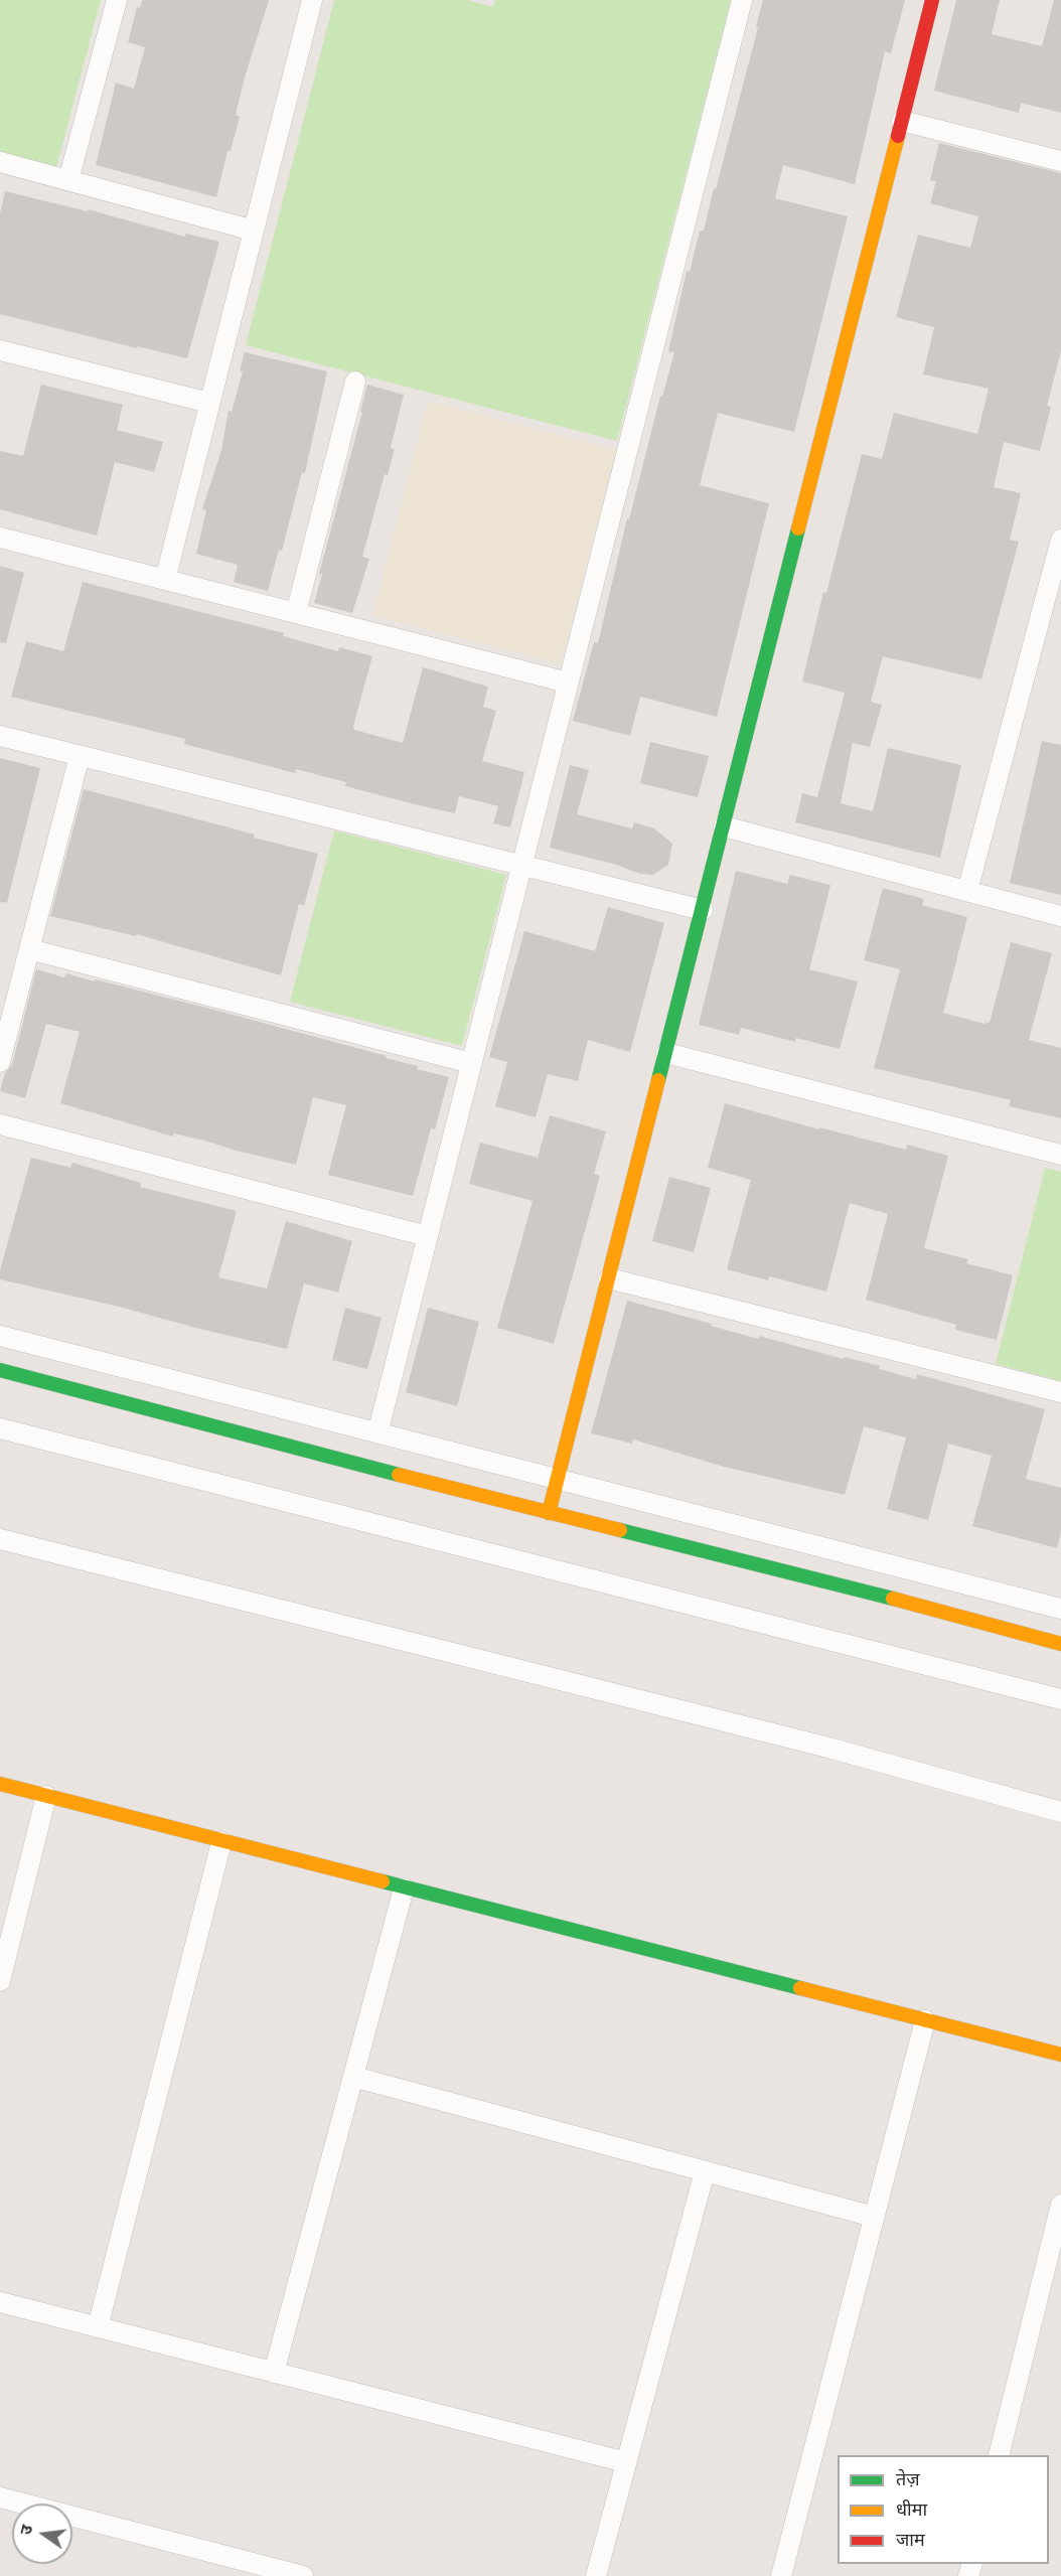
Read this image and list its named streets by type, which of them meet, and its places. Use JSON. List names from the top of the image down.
{
  "legend": ["तेज़", "धीमा", "जाम"],
  "north": "left"
}
